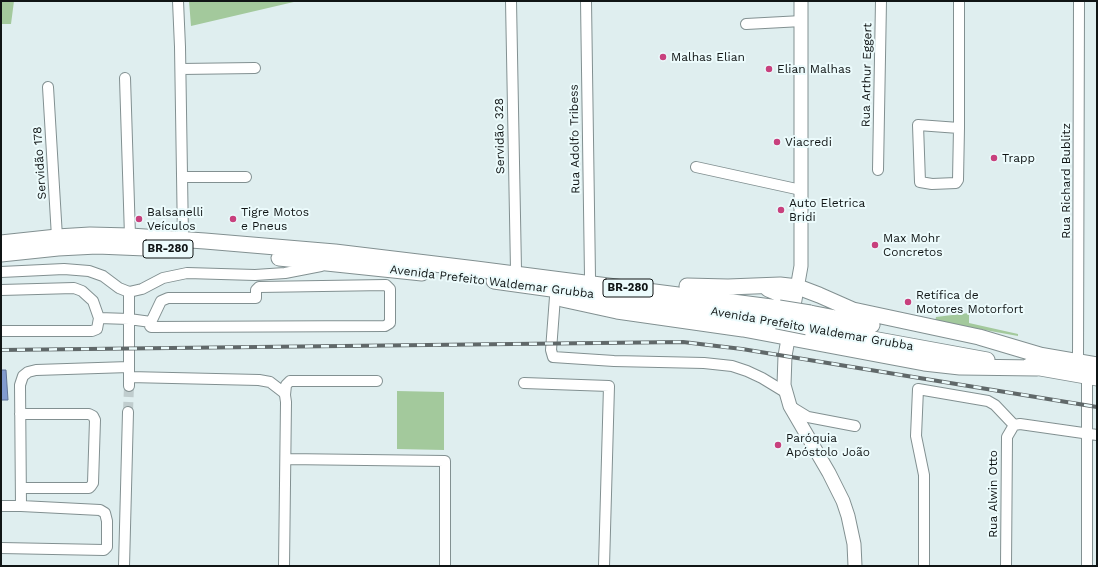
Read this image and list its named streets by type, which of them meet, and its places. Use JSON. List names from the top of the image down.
{
  "streets": {
    "highway": ["BR-280", "Avenida Prefeito Waldemar Grubba"],
    "street": [
      "Rua Arthur Eggert",
      "Servidão 328",
      "Rua Adolfo Tribess",
      "Servidão 178",
      "Rua Richard Bublitz",
      "Rua Alwin Otto"
    ]
  },
  "crossings": [
    ["Servidão 178", "Avenida Prefeito Waldemar Grubba"],
    ["Rua Richard Bublitz", "Avenida Prefeito Waldemar Grubba"]
  ],
  "places": [
    "Malhas Elian",
    "Elian Malhas",
    "Viacredi",
    "Trapp",
    "Auto Eletrica Bridi",
    "Balsanelli Veículos",
    "Tigre Motos e Pneus",
    "Max Mohr Concretos",
    "Retífica de Motores Motorfort",
    "Paróquia Apóstolo João"
  ]
}
